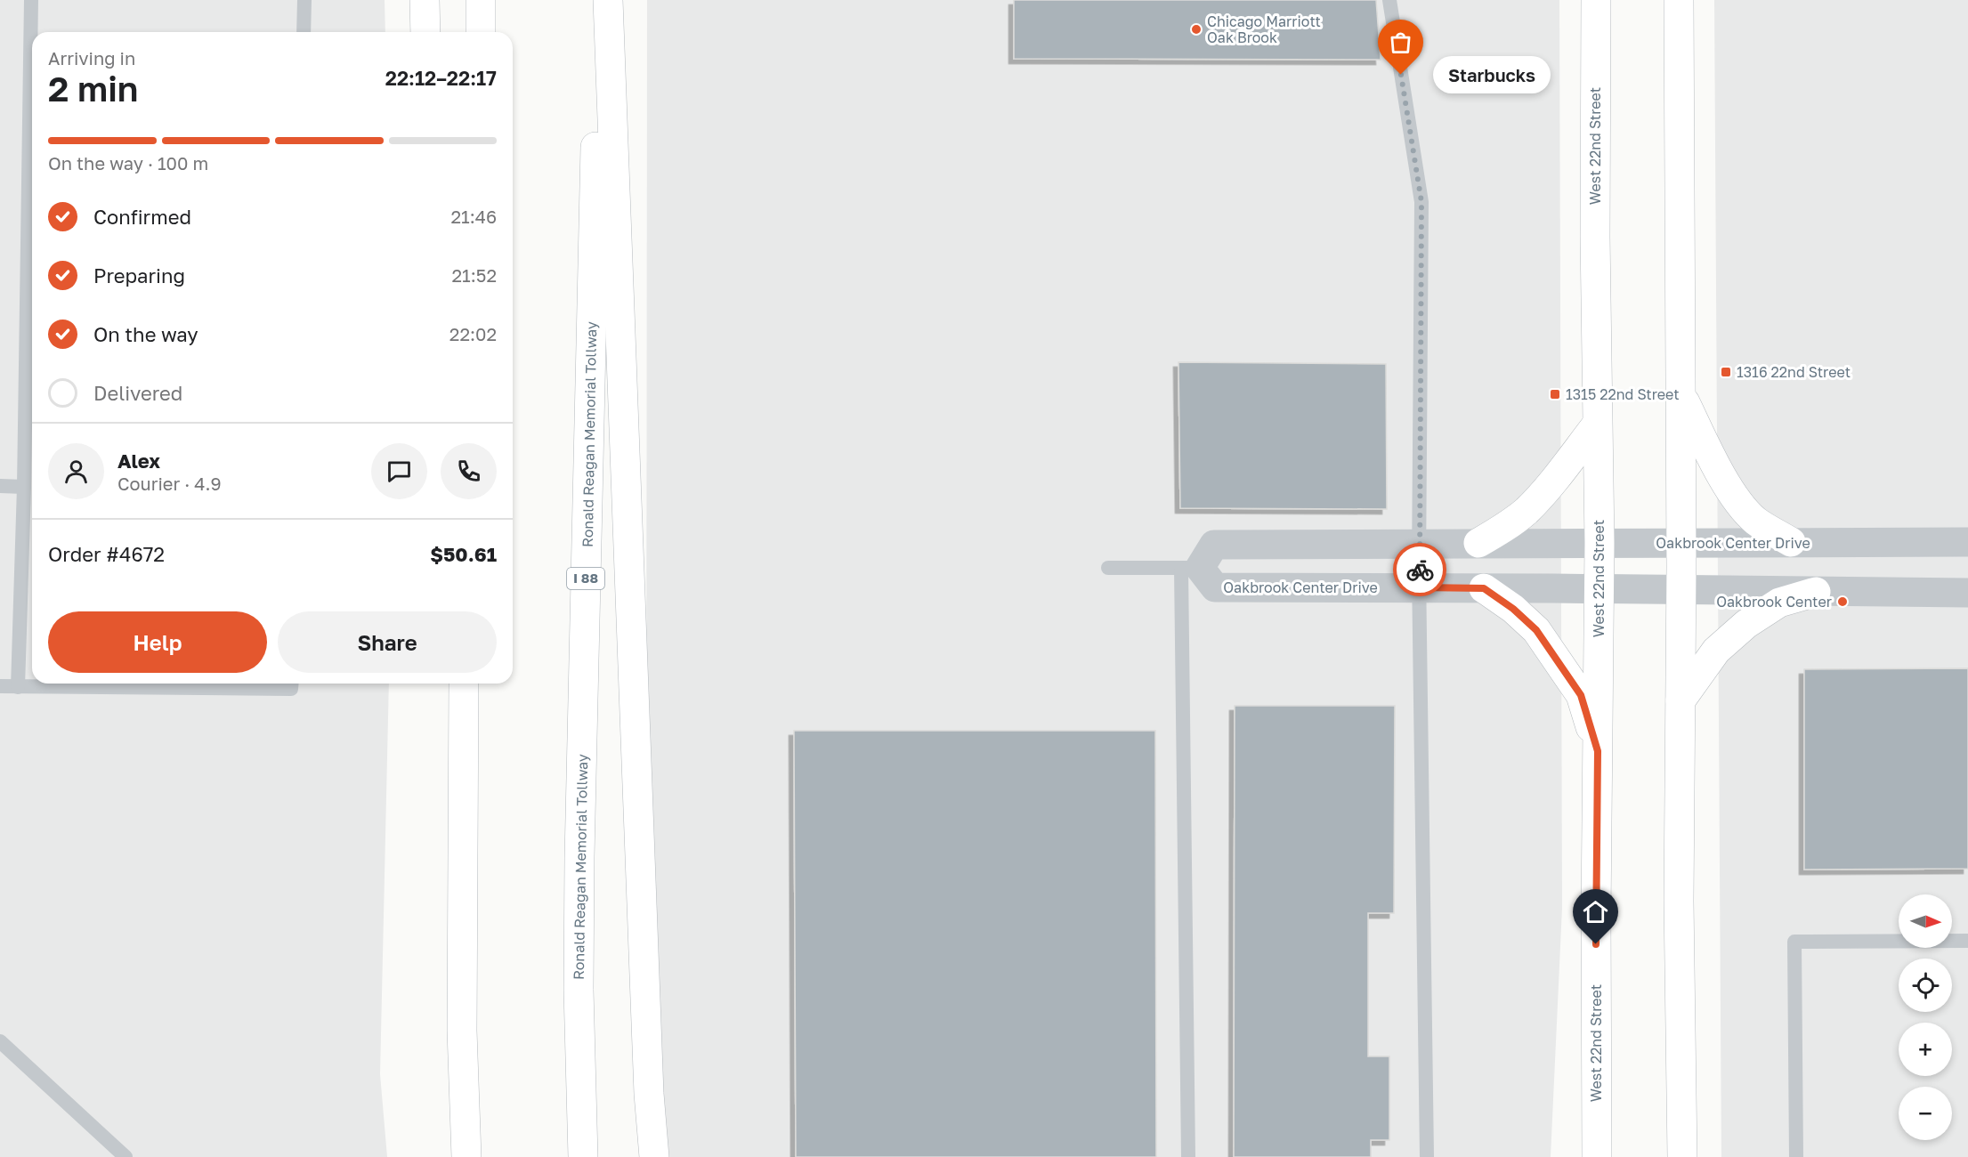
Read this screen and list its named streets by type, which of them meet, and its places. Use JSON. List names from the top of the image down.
{
  "streets": {
    "main road": ["West 22nd Street", "Ronald Reagan Memorial Tollway", "I 88"],
    "street": ["Oakbrook Center Drive"]
  },
  "crossings": [
    ["West 22nd Street", "Oakbrook Center Drive"]
  ],
  "places": {
    "other": ["Chicago Marriott Oak Brook", "Starbucks", "Oakbrook Center"],
    "transit": ["1316 22nd Street", "1315 22nd Street"]
  },
  "north": "right",
  "page": {
    "heading": ["2 min", "Arriving in", "22:12–22:17"],
    "panel": [
      "Alex",
      "Courier · 4.9",
      "Order #4672",
      "$50.61"
    ],
    "bubble": "Starbucks",
    "bar": "On the way · 100 m",
    "list": [
      ["Confirmed", "21:46"],
      ["Preparing", "21:52"],
      ["On the way", "22:02"],
      "Delivered"
    ],
    "buttons": ["Help", "Share"],
    "map_buttons": ["+", "−"]
  }
}
